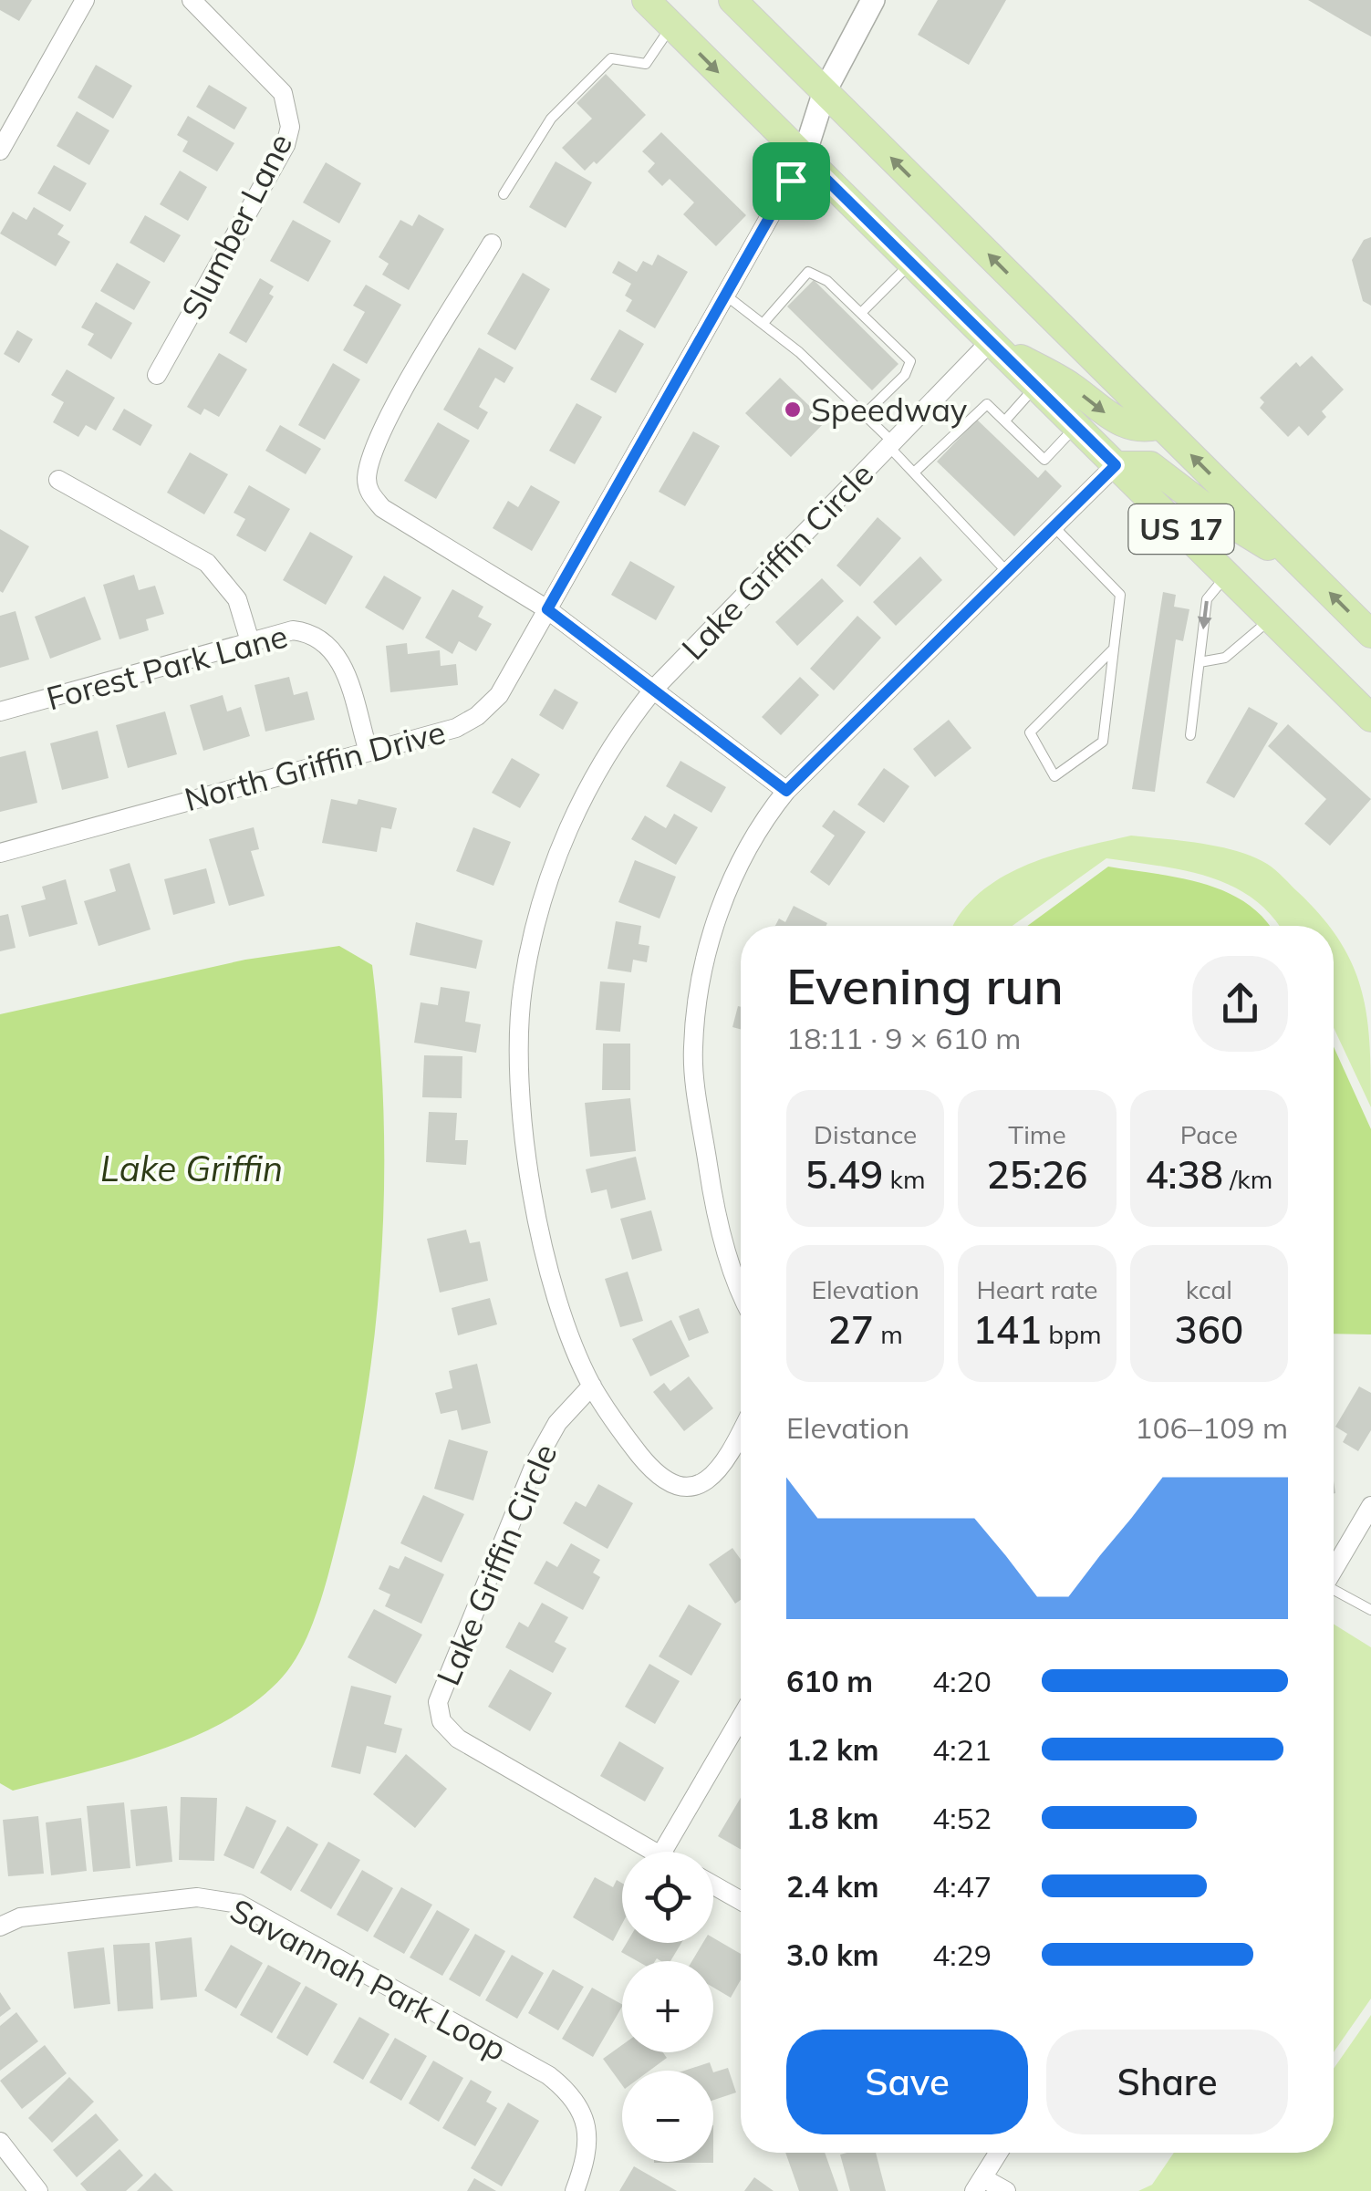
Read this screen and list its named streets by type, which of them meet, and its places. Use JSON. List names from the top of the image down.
{
  "streets": {
    "main road": ["US 17"],
    "street": [
      "Slumber Lane",
      "Lake Griffin Circle",
      "Forest Park Lane",
      "North Griffin Drive",
      "Savannah Park Loop"
    ]
  },
  "crossings": [
    ["US 17", "Lake Griffin Circle"],
    ["US 17", "North Griffin Drive"],
    ["Forest Park Lane", "North Griffin Drive"]
  ],
  "water": ["Lake Griffin"],
  "places": ["Speedway"],
  "page": {
    "heading": ["Evening run", "18:11 · 9 × 610 m"],
    "stats": [
      ["Distance", "5.49 km"],
      ["Time", "25:26"],
      ["Pace", "4:38 /km"],
      ["Elevation", "27 m"],
      ["Heart rate", "141 bpm"],
      ["kcal", "360"]
    ],
    "chart": ["Elevation", "106–109 m"],
    "list": [
      {
        "name": "610 m",
        "note": "4:20"
      },
      {
        "name": "1.2 km",
        "note": "4:21"
      },
      {
        "name": "1.8 km",
        "note": "4:52"
      },
      {
        "name": "2.4 km",
        "note": "4:47"
      },
      {
        "name": "3.0 km",
        "note": "4:29"
      }
    ],
    "map_buttons": ["+", "−"],
    "buttons": ["Save", "Share"]
  }
}
